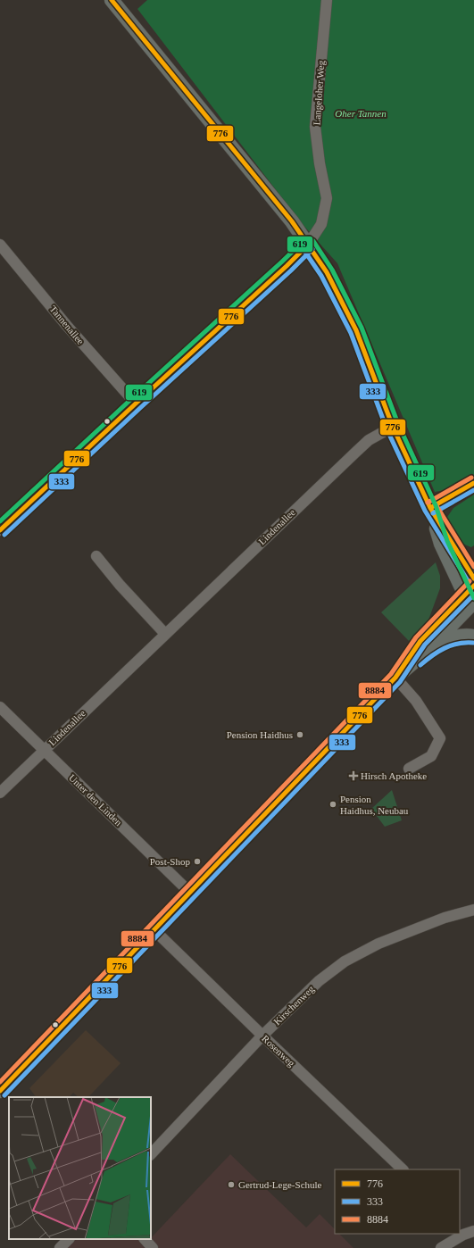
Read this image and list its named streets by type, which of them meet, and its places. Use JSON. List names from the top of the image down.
{
  "streets": {
    "street": [
      "Langeloher Weg",
      "Tannenallee",
      "Lindenallee",
      "Unter den Linden",
      "Kirschenweg",
      "Rosenweg"
    ]
  },
  "crossings": [
    ["Langeloher Weg", "Tannenallee"],
    ["Lindenallee", "Unter den Linden"],
    ["Kirschenweg", "Rosenweg"]
  ],
  "parks": ["Oher Tannen"],
  "places": {
    "other": [
      "Pension Haidhus",
      "Pension Haidhus, Neubau",
      "Post-Shop",
      "Gertrud-Lege-Schule"
    ],
    "health": ["Hirsch Apotheke"]
  },
  "lines": [
    "transit line 776",
    "transit line 619",
    "transit line 333",
    "transit line 8884"
  ],
  "legend": ["776", "333", "8884"]
}
